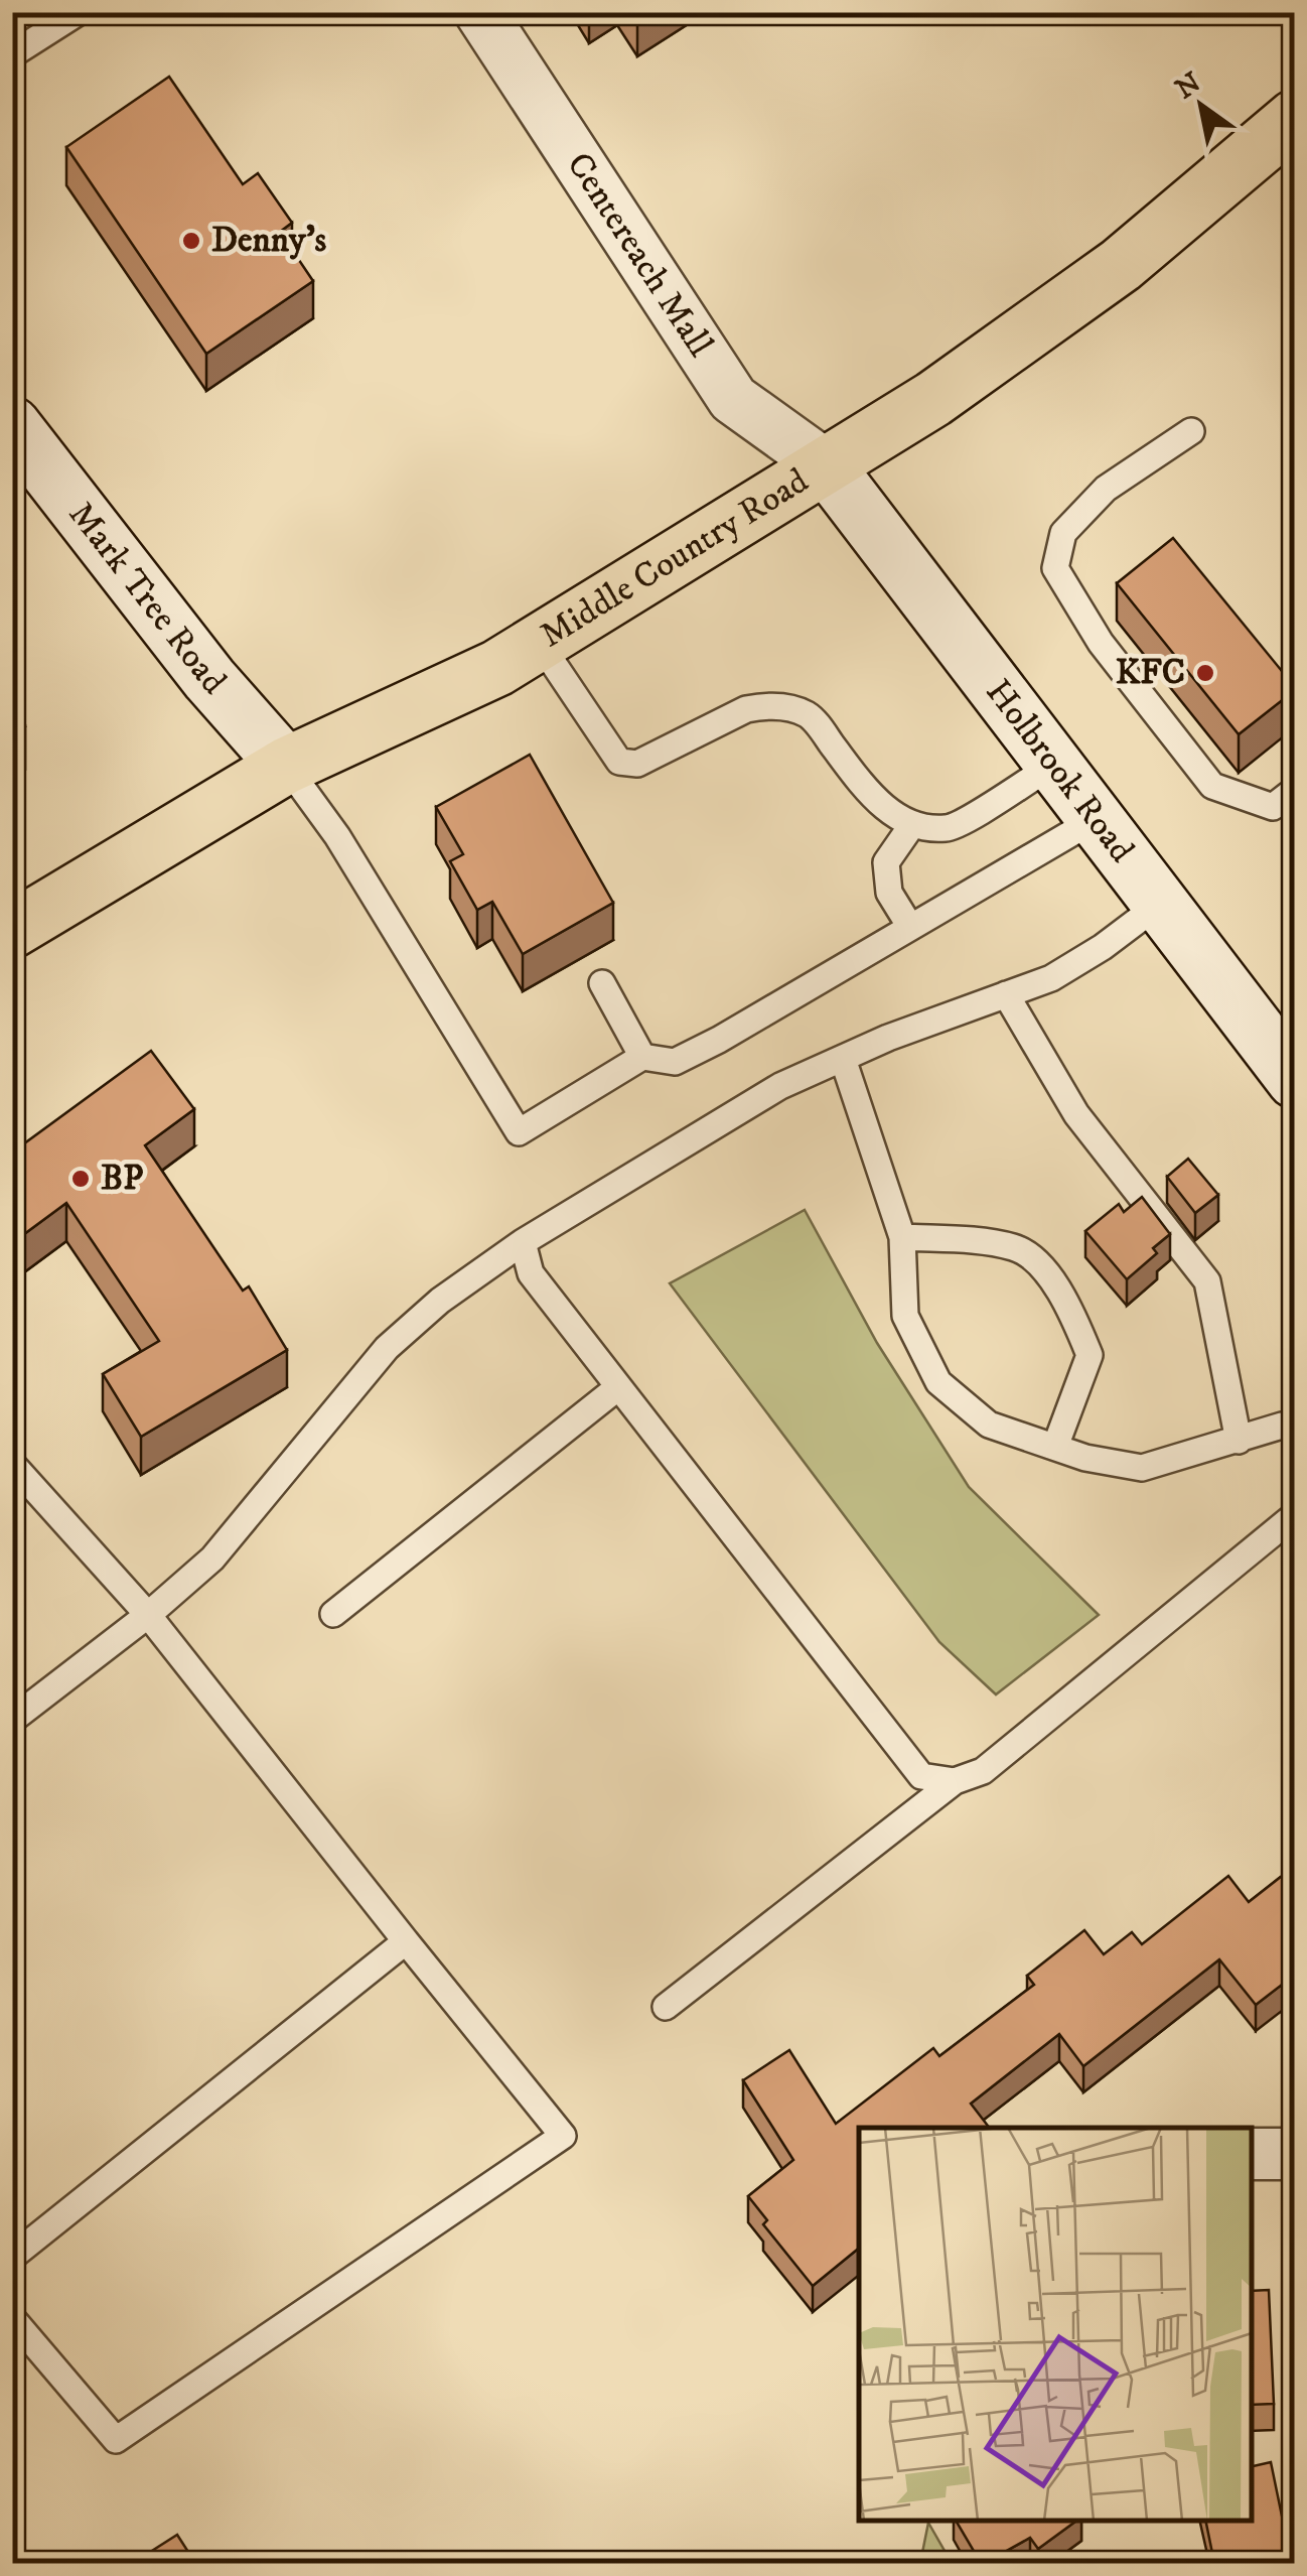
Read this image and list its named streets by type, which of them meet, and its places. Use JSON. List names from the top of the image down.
{
  "streets": {
    "main road": ["Middle Country Road"],
    "street": ["Centereach Mall", "Mark Tree Road", "Holbrook Road"]
  },
  "crossings": [
    ["Centereach Mall", "Middle Country Road"],
    ["Centereach Mall", "Holbrook Road"],
    ["Middle Country Road", "Mark Tree Road"],
    ["Middle Country Road", "Holbrook Road"]
  ],
  "places": ["Denny's", "KFC", "BP"],
  "north": "top left"
}
